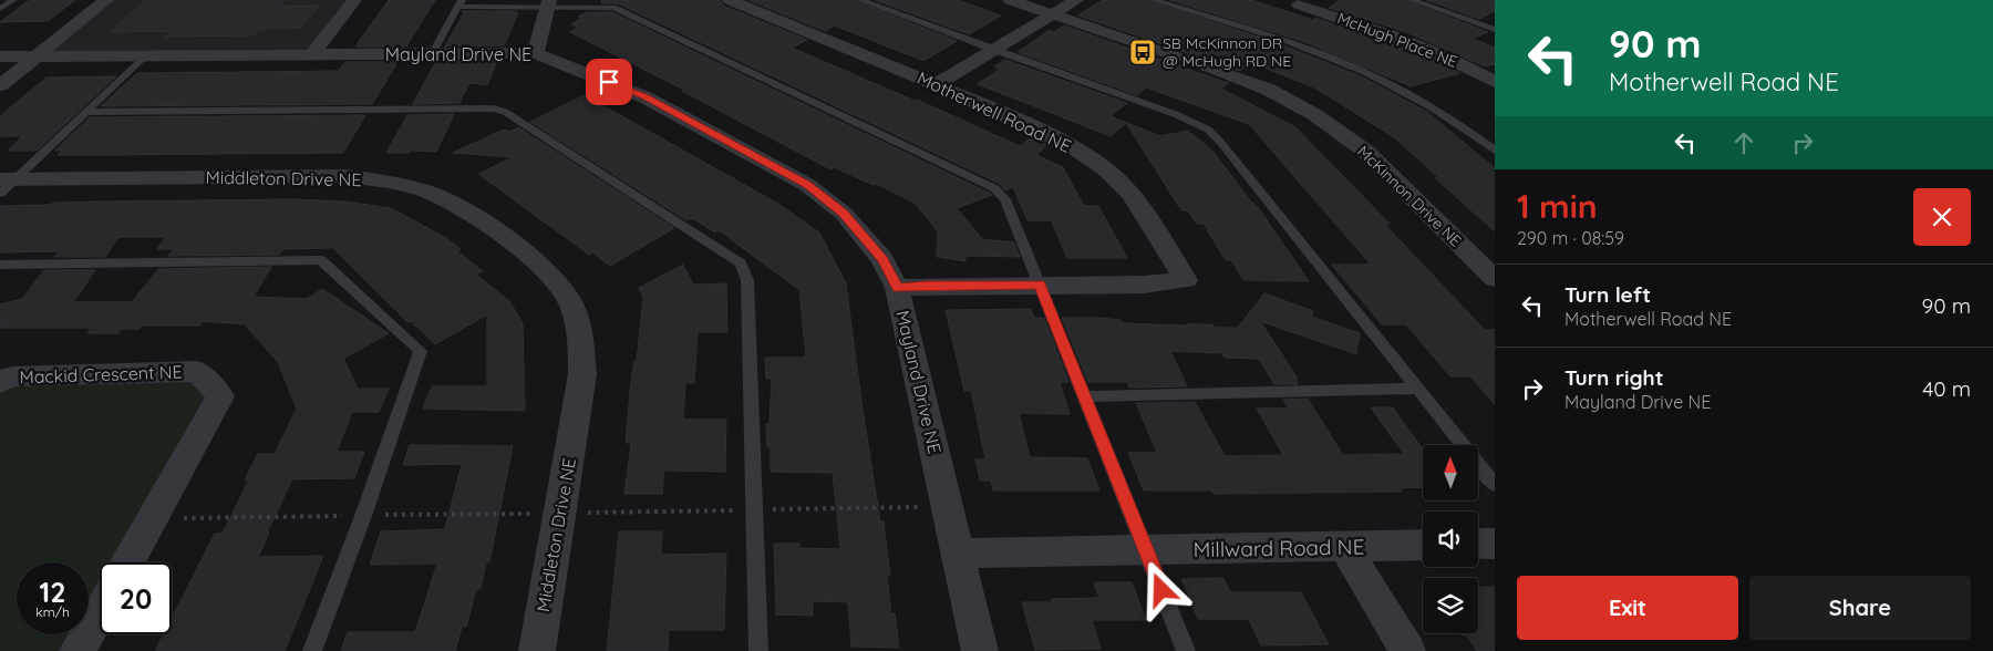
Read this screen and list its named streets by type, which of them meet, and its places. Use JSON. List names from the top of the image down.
{
  "streets": {
    "street": [
      "McHugh Place NE",
      "Mayland Drive NE",
      "Motherwell Road NE",
      "Middleton Drive NE",
      "McKinnon Drive NE",
      "Mackid Crescent NE",
      "Millward Road NE"
    ]
  },
  "crossings": [
    ["Mayland Drive NE", "Motherwell Road NE"],
    ["Mayland Drive NE", "Millward Road NE"]
  ],
  "places": {
    "bus stop": ["SB McKinnon DR @ McHugh RD NE"]
  },
  "north": "top",
  "page": {
    "turn": ["90 m", "Motherwell Road NE"],
    "heading": ["1 min", "290 m · 08:59"],
    "list": [
      {
        "name": "Turn left",
        "note": "Motherwell Road NE",
        "value": "90 m"
      },
      {
        "name": "Turn right",
        "note": "Mayland Drive NE",
        "value": "40 m"
      }
    ],
    "speed": "12 km/h",
    "limit": "20",
    "buttons": ["Exit", "Share"]
  }
}
